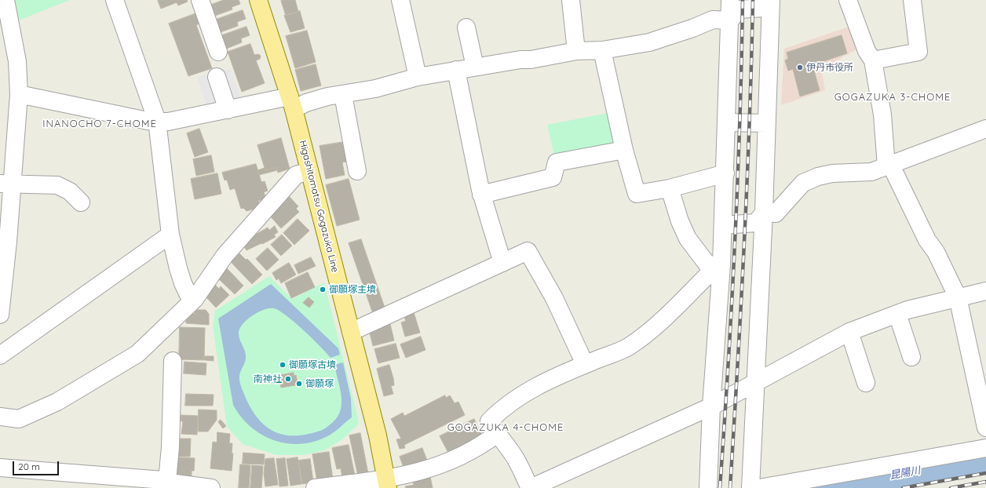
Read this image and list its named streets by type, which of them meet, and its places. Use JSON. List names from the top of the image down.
{
  "streets": {
    "main road": ["Higashitomatsu Gogazuka Line"]
  },
  "districts": ["GOGAZUKA 3-CHOME", "INANOCHO 7-CHOME", "GOGAZUKA 4-CHOME"],
  "water": ["昆陽川"],
  "places": [
    "伊丹市役所",
    "御願塚主墳",
    "御願塚古墳",
    "南神社",
    "御願塚"
  ],
  "scale_bar": "20 m"
}
